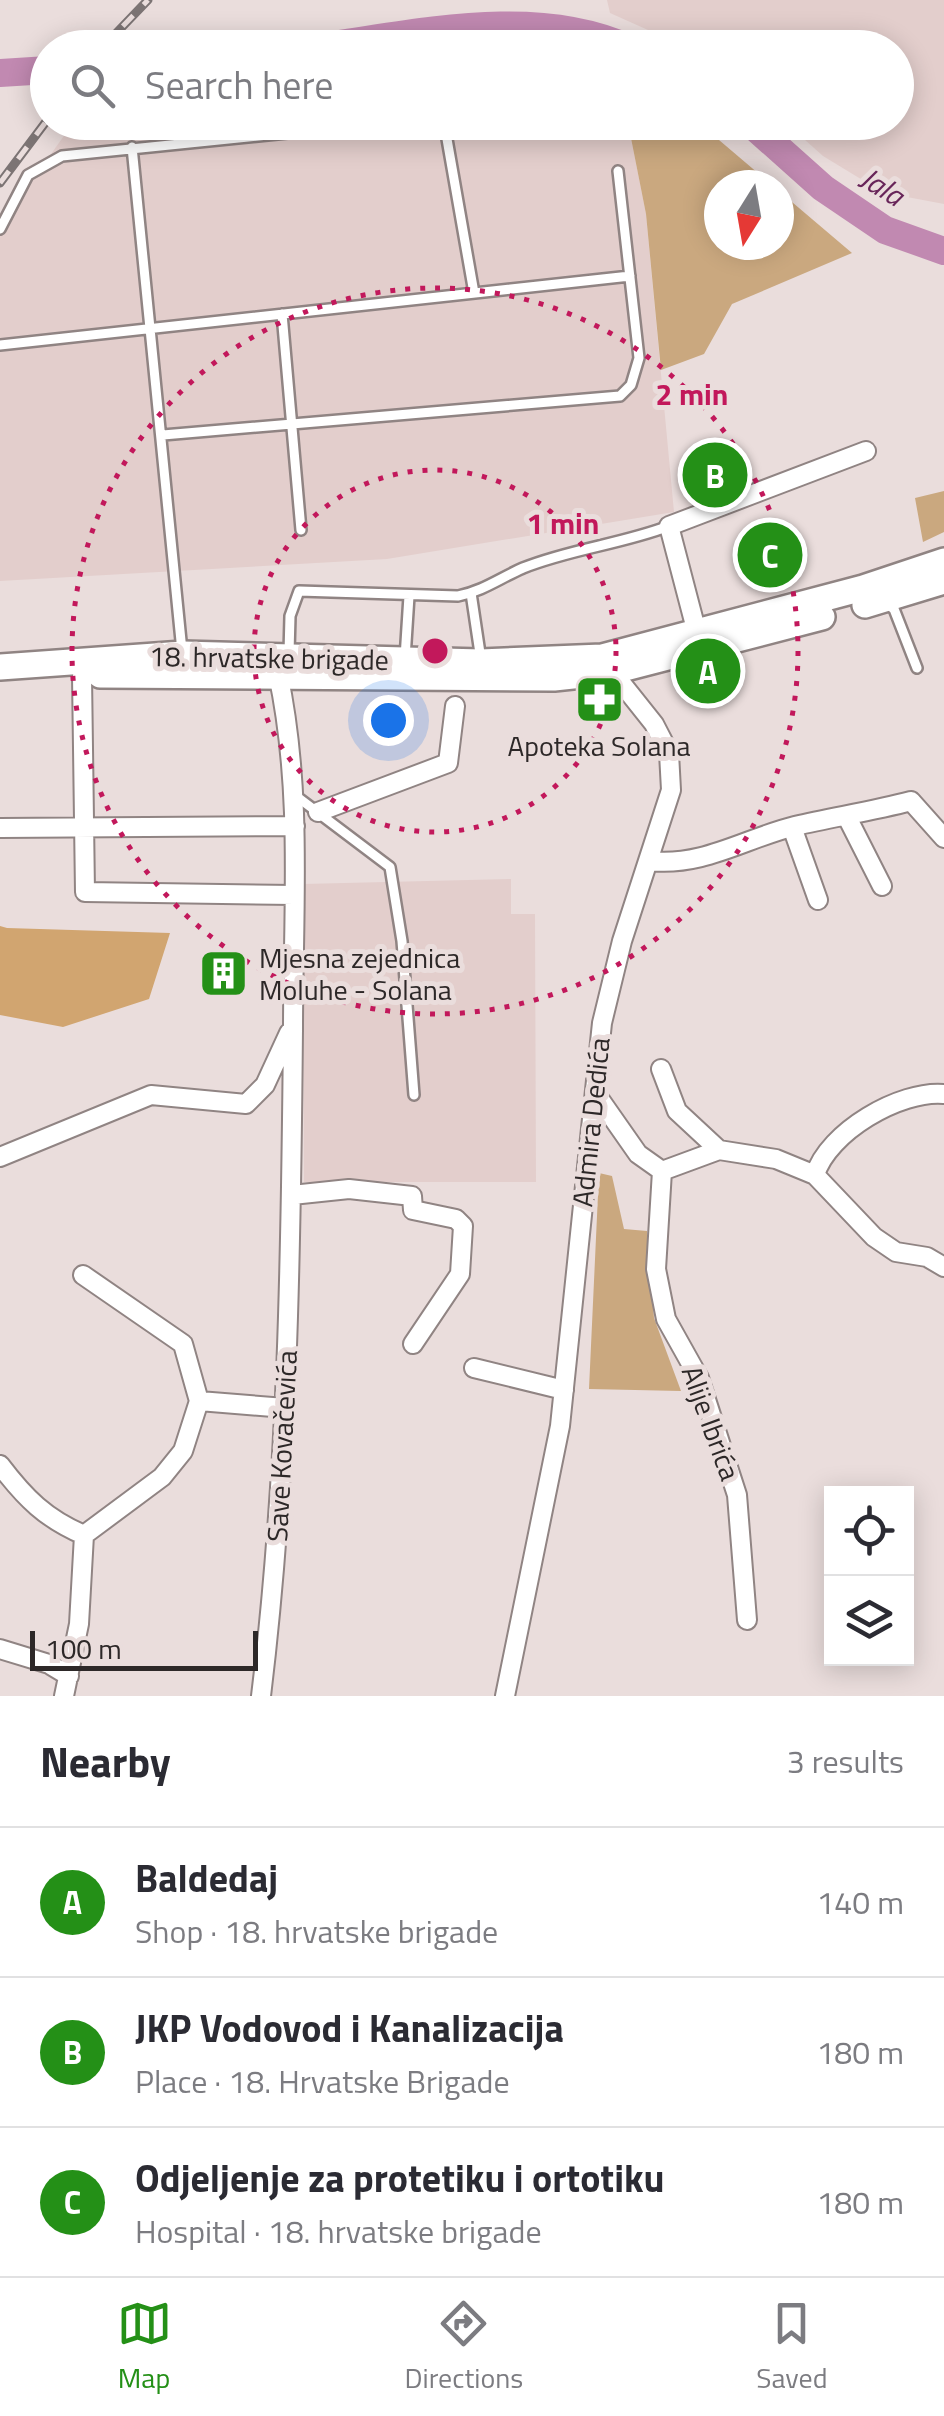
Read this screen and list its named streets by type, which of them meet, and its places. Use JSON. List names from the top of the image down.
{
  "streets": {
    "main road": ["18. hrvatske brigade"],
    "street": ["Admira Dedića", "Alije Ibrića", "Save Kovačevića"]
  },
  "crossings": [
    ["18. hrvatske brigade", "Admira Dedića"],
    ["18. hrvatske brigade", "Save Kovačevića"]
  ],
  "water": ["Jala"],
  "places": {
    "pharmacy": ["Apoteka Solana"],
    "building": ["Mjesna zejednica Moluhe - Solana"]
  },
  "scale_bar": "100 m",
  "north": "bottom",
  "page": {
    "search": "Search here",
    "pins": ["B", "C", "A"],
    "scale": "100 m",
    "heading": ["Nearby", "3 results"],
    "list": [
      {
        "mark": "A",
        "name": "Baldedaj",
        "note": "Shop · 18. hrvatske brigade",
        "value": "140 m"
      },
      {
        "mark": "B",
        "name": "JKP Vodovod i Kanalizacija",
        "note": "Place · 18. Hrvatske Brigade",
        "value": "180 m"
      },
      {
        "mark": "C",
        "name": "Odjeljenje za protetiku i ortotiku",
        "note": "Hospital · 18. hrvatske brigade",
        "value": "180 m"
      }
    ],
    "nav": ["Map", "Directions", "Saved"]
  },
  "rings": ["2 min", "1 min"]
}
